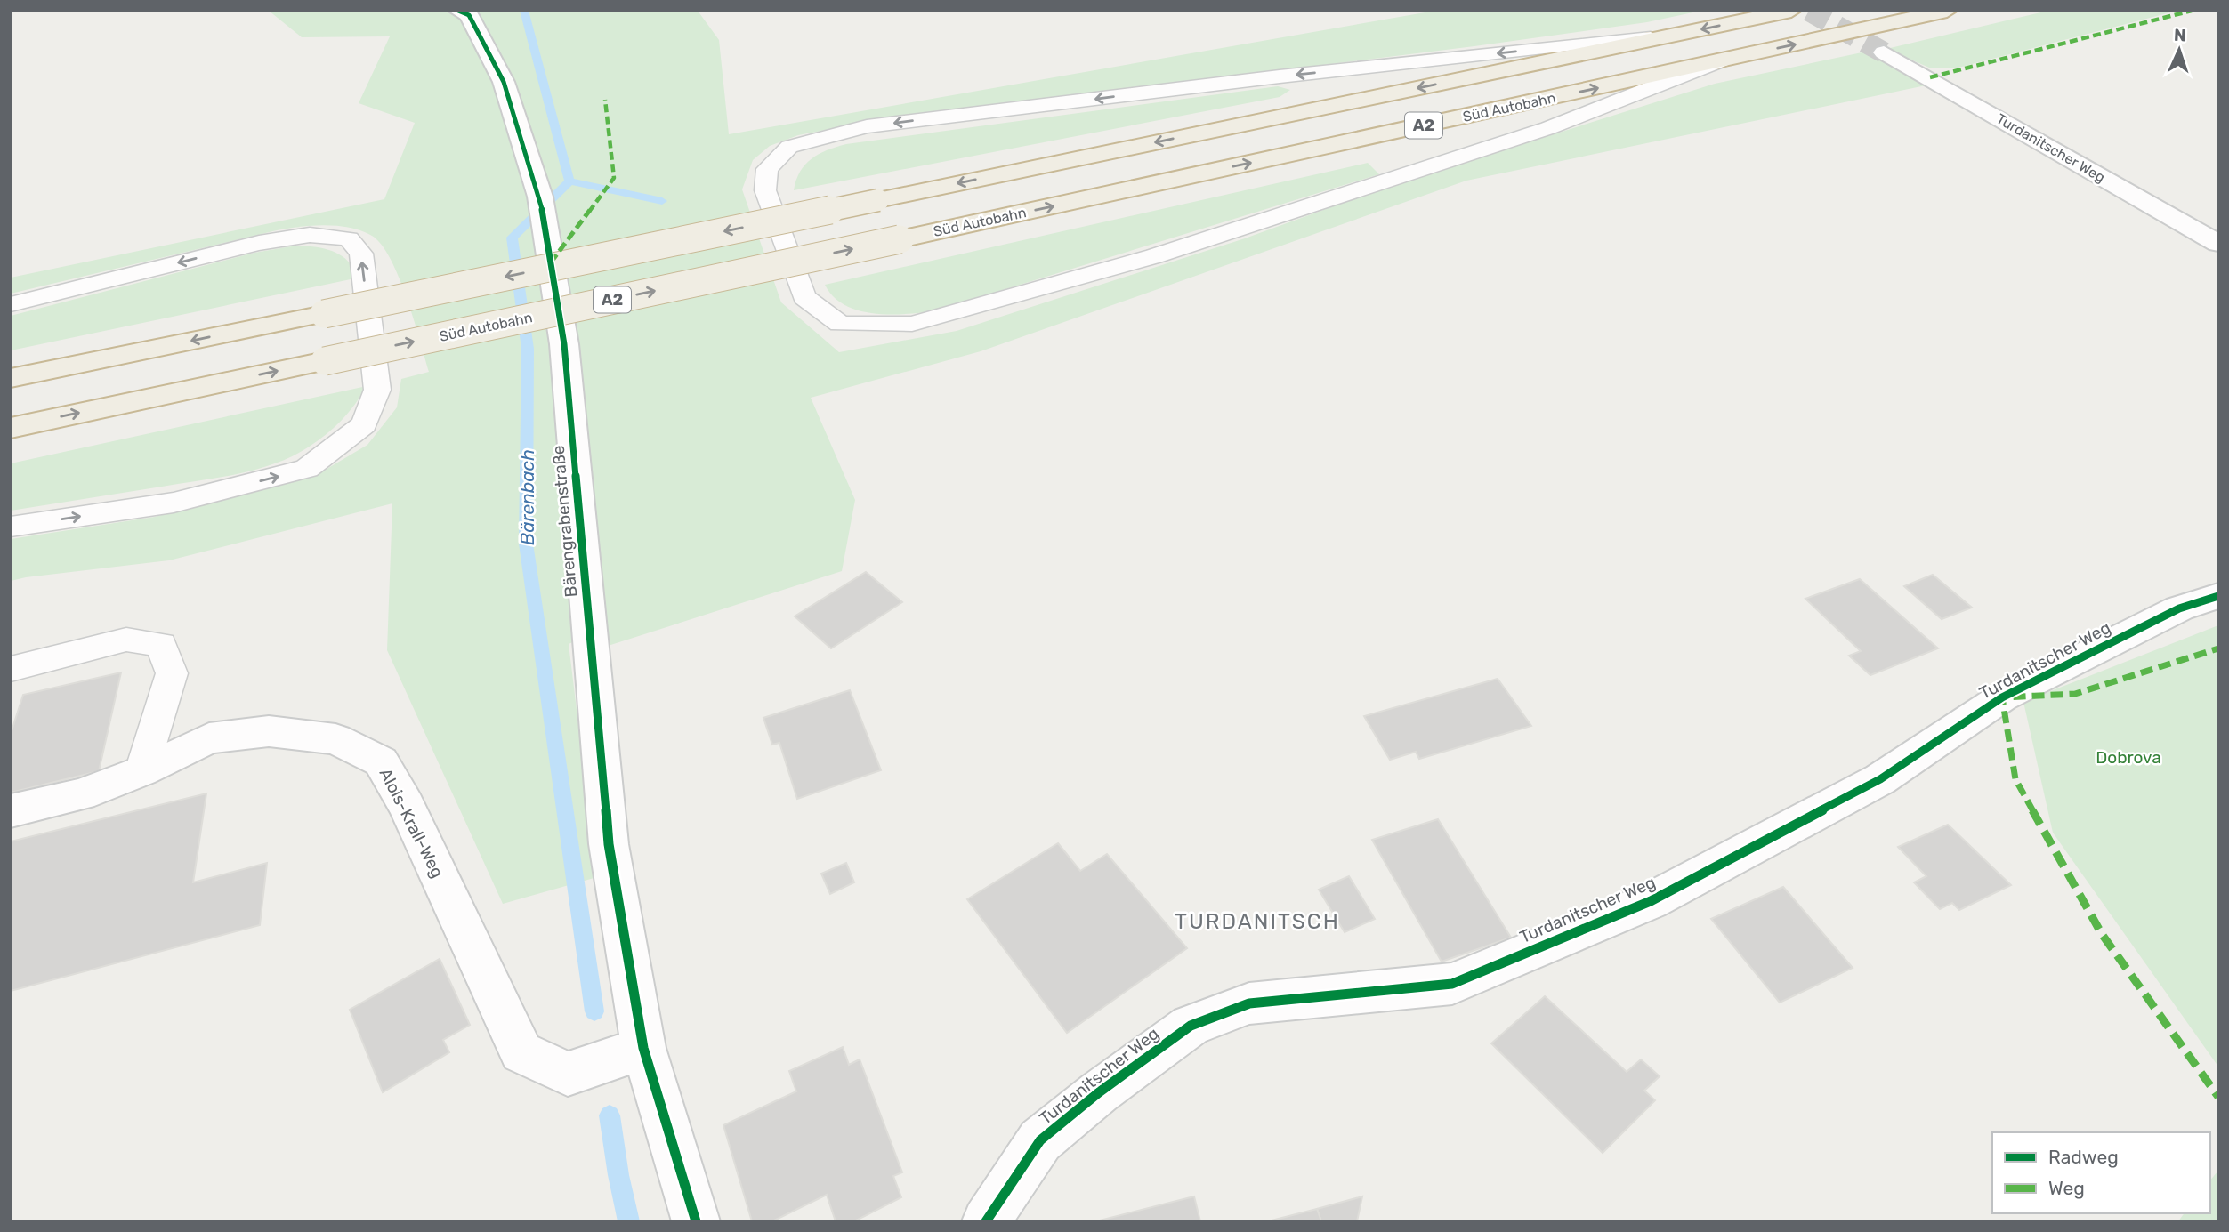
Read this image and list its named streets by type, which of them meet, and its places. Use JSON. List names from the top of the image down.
{
  "streets": {
    "highway": ["Süd Autobahn", "A2"],
    "street": ["Turdanitscher Weg", "Bärengrabenstraße", "Alois-Krall-Weg"]
  },
  "crossings": [
    ["Bärengrabenstraße", "Alois-Krall-Weg"]
  ],
  "districts": ["TURDANITSCH"],
  "water": ["Bärenbach"],
  "parks": ["Dobrova"],
  "legend": ["Radweg", "Weg"],
  "north": "top"
}
